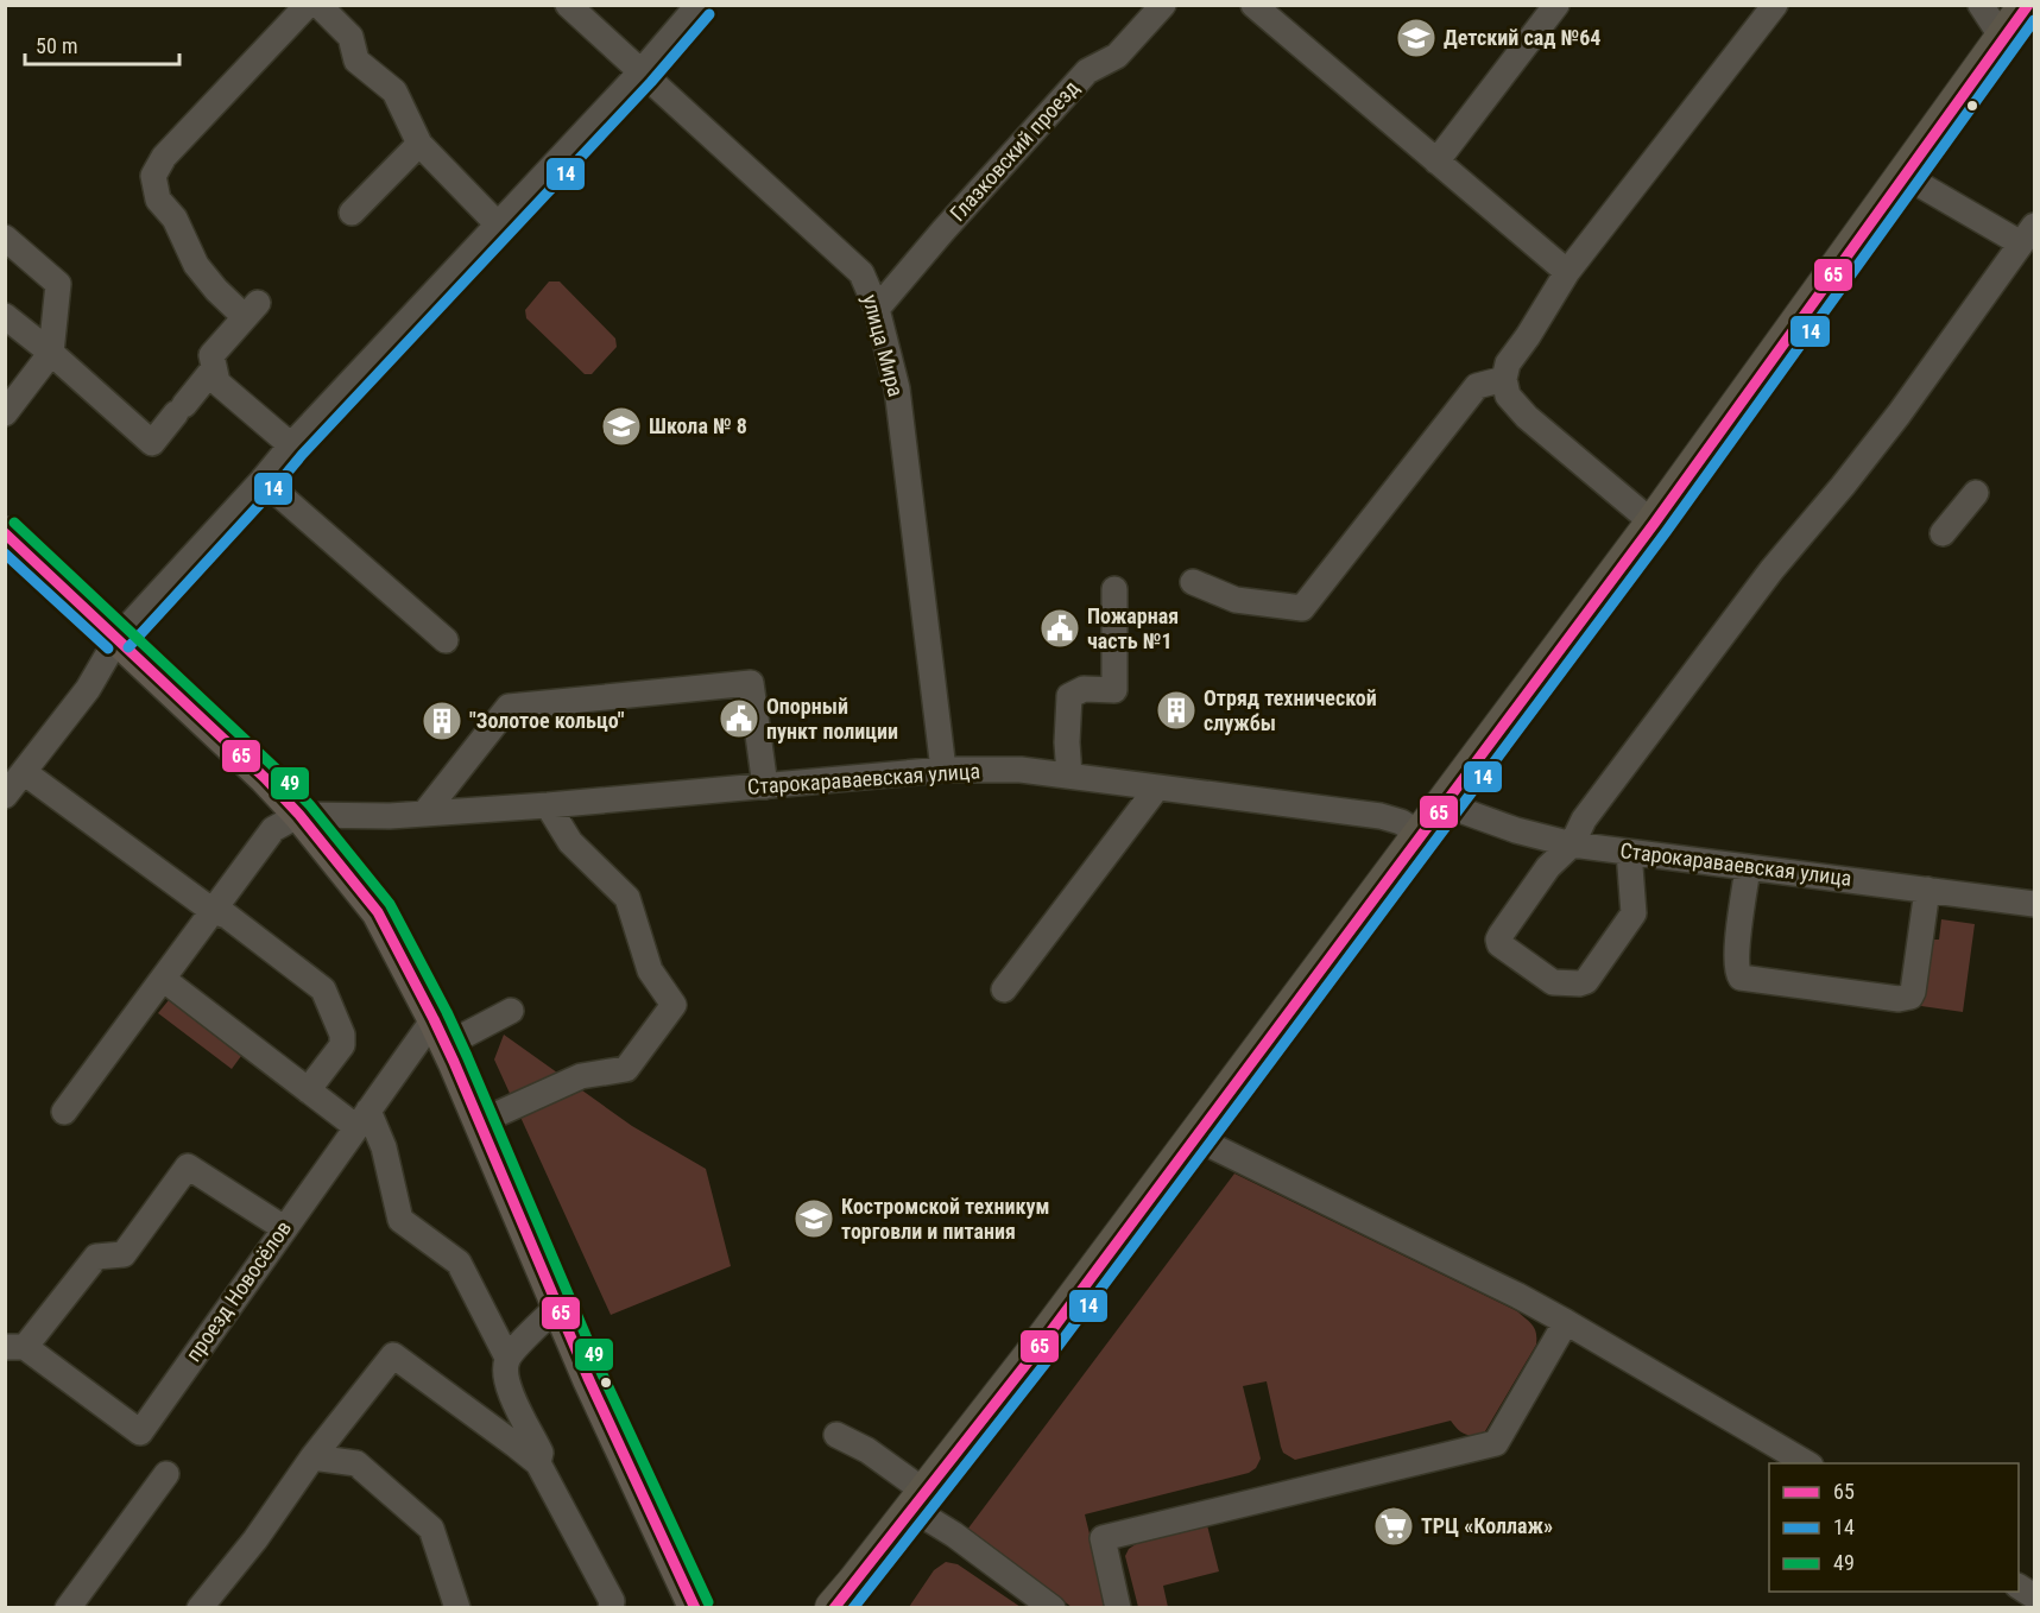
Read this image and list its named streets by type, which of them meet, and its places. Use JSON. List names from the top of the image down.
{
  "streets": {
    "street": [
      "Глазковский проезд",
      "улица Мира",
      "Старокараваевская улица",
      "проезд Новосёлов"
    ]
  },
  "crossings": [
    ["Глазковский проезд", "улица Мира"],
    ["улица Мира", "Старокараваевская улица"]
  ],
  "places": {
    "school or university": ["Детский сад №64", "Школа № 8", "Костромской техникум торговли и питания"],
    "public building": ["Пожарная часть №1", "Опорный пункт полиции"],
    "building": ["Отряд технической службы", "\"Золотое кольцо\""],
    "supermarket": ["ТРЦ «Коллаж»"]
  },
  "lines": ["transit line 65", "transit line 14", "transit line 49"],
  "legend": ["65", "14", "49"],
  "scale_bar": "50 m"
}
